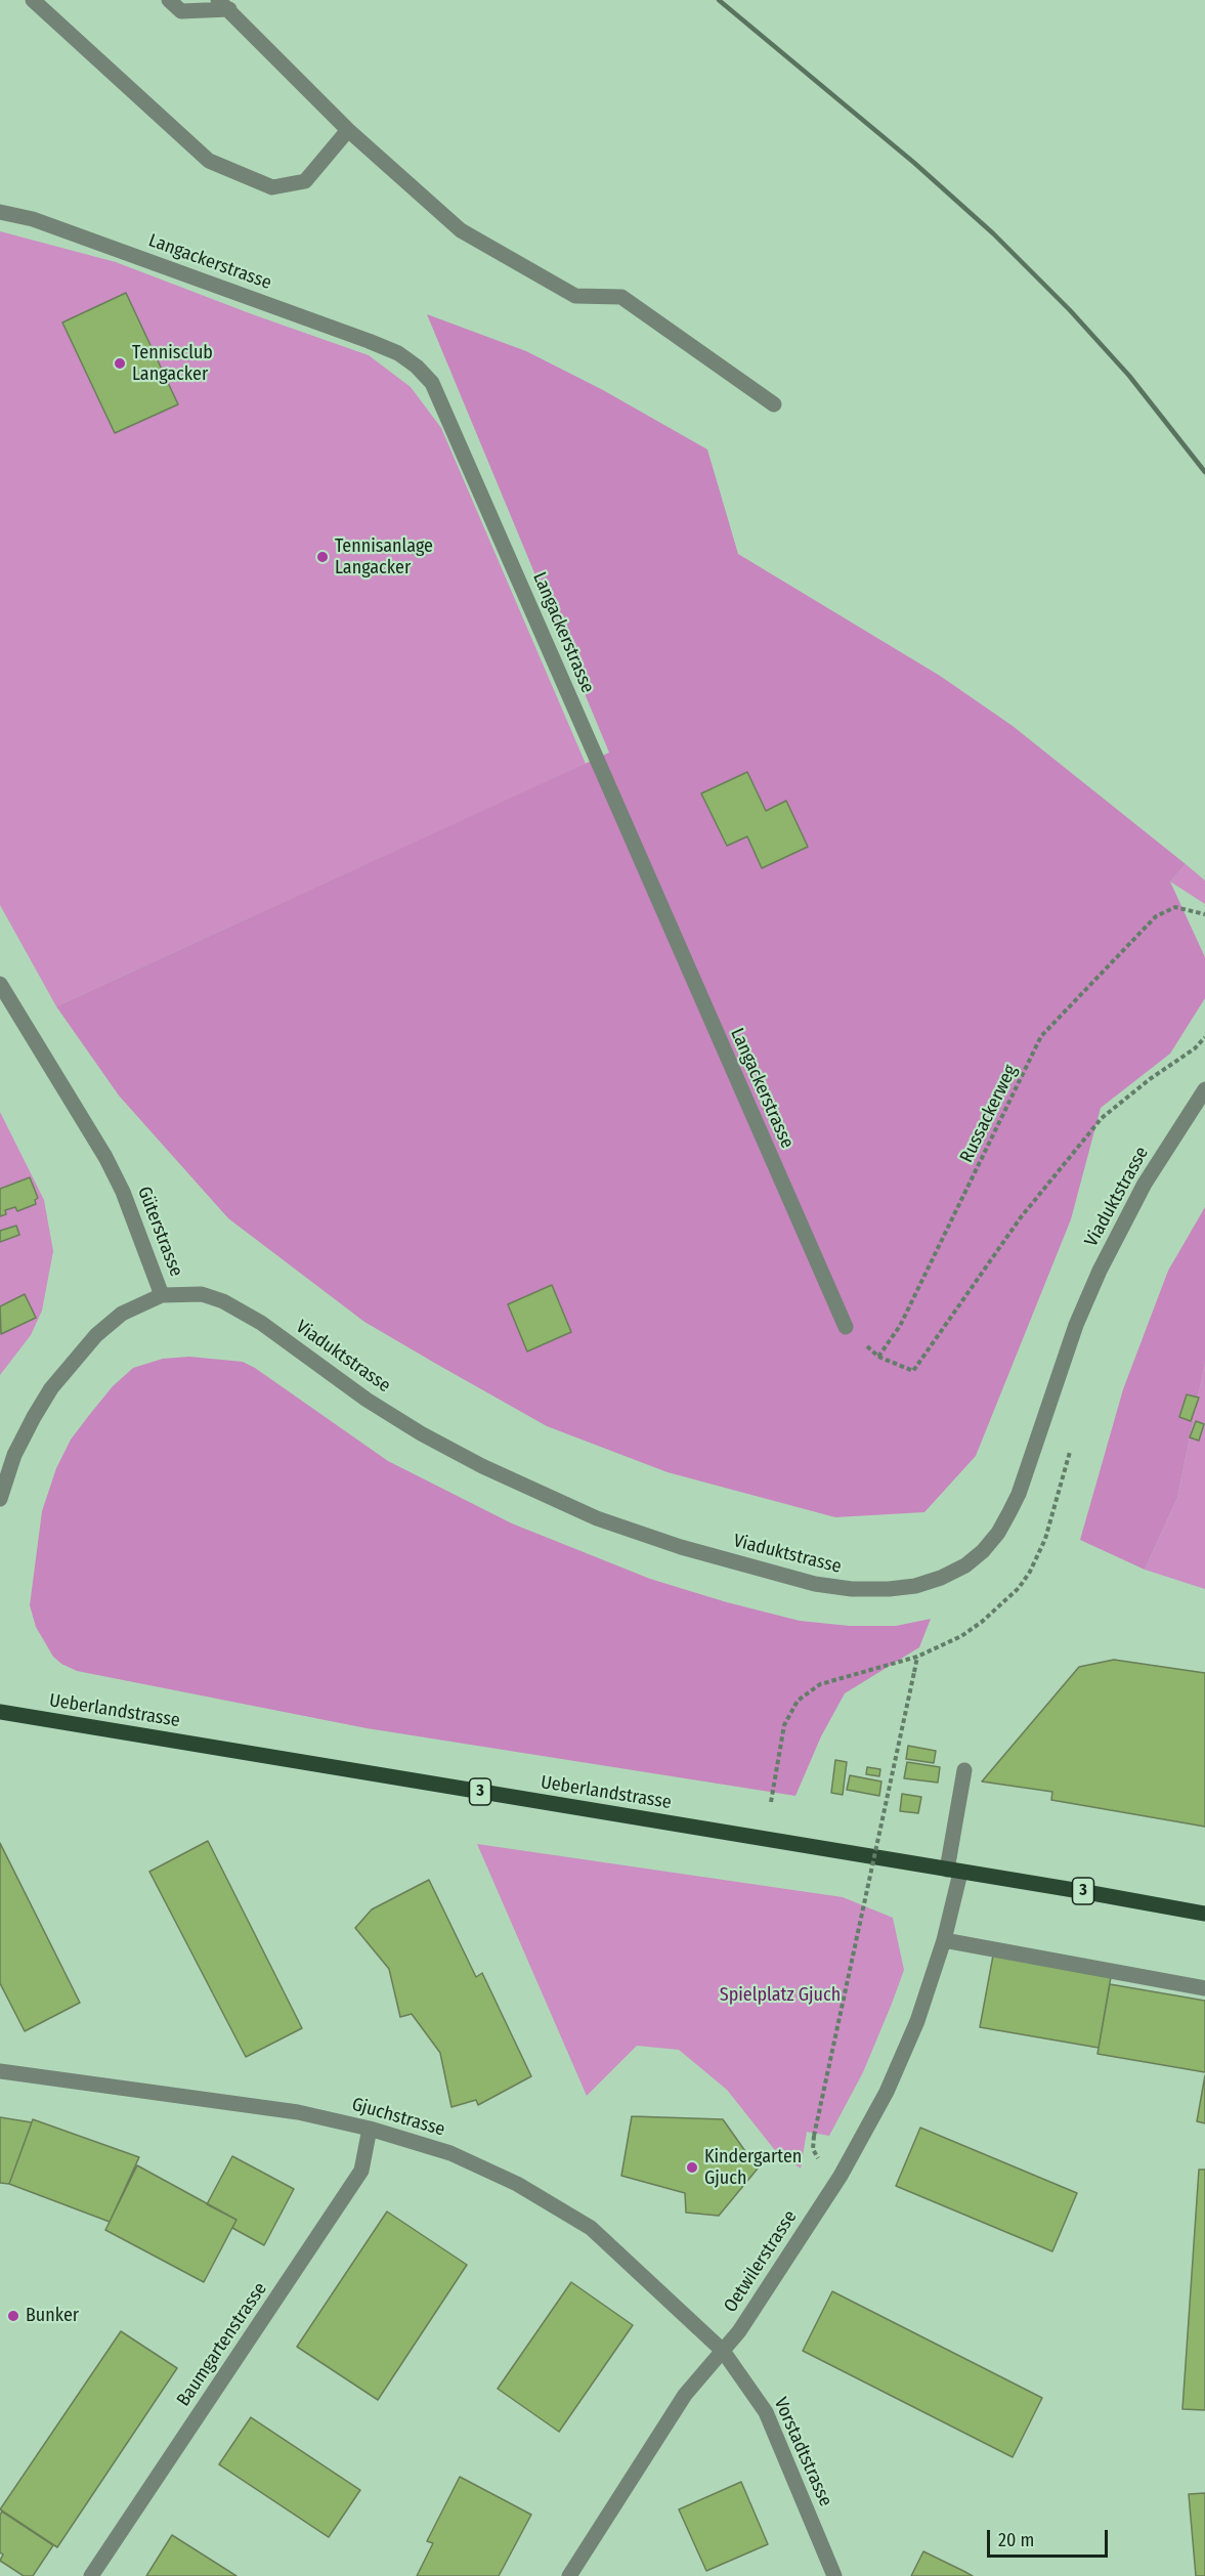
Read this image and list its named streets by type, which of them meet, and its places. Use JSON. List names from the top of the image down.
{
  "streets": {
    "main road": ["Ueberlandstrasse", "3"],
    "street": [
      "Langackerstrasse",
      "Viaduktstrasse",
      "Güterstrasse",
      "Gjuchstrasse",
      "Oetwilerstrasse",
      "Baumgartenstrasse",
      "Vorstadtstrasse"
    ],
    "path": ["Russackerweg"]
  },
  "crossings": [
    ["Viaduktstrasse", "Güterstrasse"],
    ["Ueberlandstrasse", "Oetwilerstrasse"],
    ["Gjuchstrasse", "Oetwilerstrasse"],
    ["Gjuchstrasse", "Baumgartenstrasse"],
    ["Gjuchstrasse", "Vorstadtstrasse"],
    ["Oetwilerstrasse", "Vorstadtstrasse"]
  ],
  "parks": ["Spielplatz Gjuch"],
  "places": [
    "Tennisclub Langacker",
    "Tennisanlage Langacker",
    "Kindergarten Gjuch",
    "Bunker"
  ],
  "scale_bar": "20 m"
}
